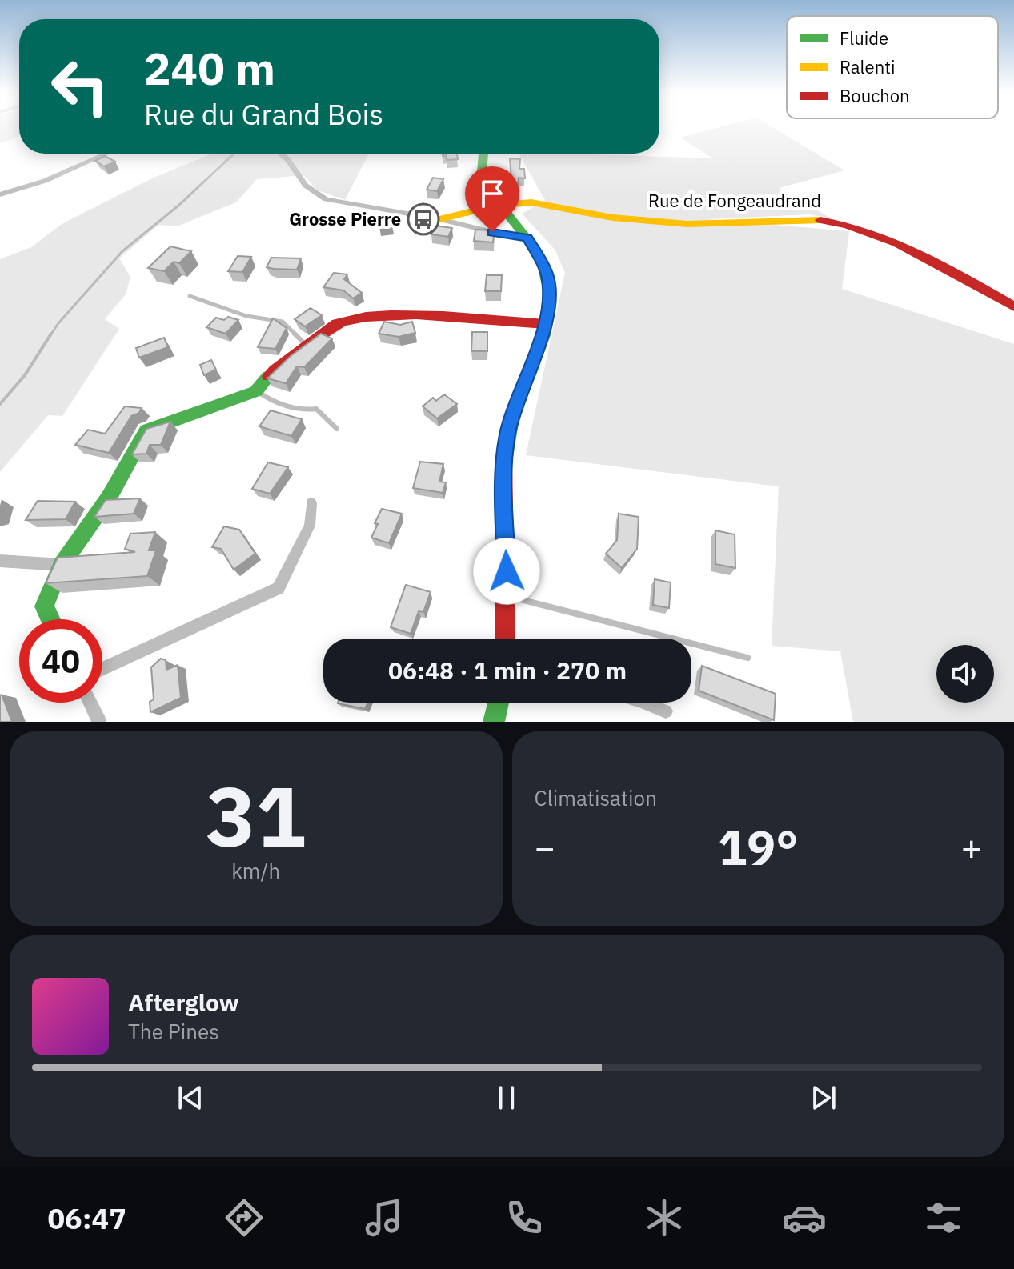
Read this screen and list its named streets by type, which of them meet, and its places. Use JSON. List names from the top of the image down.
{
  "streets": {
    "street": ["Rue de Fongeaudrand"]
  },
  "places": {
    "bus stop": ["Grosse Pierre"]
  },
  "legend": ["Fluide", "Ralenti", "Bouchon"],
  "page": {
    "turn": ["240 m", "Rue du Grand Bois"],
    "limit": "40",
    "trip": "06:48 · 1 min · 270 m",
    "tile": [
      ["31", "km/h"],
      "Climatisation"
    ],
    "heat": ["−", "19°", "+"],
    "song": ["Afterglow", "The Pines"],
    "tabs": "06:47"
  }
}
